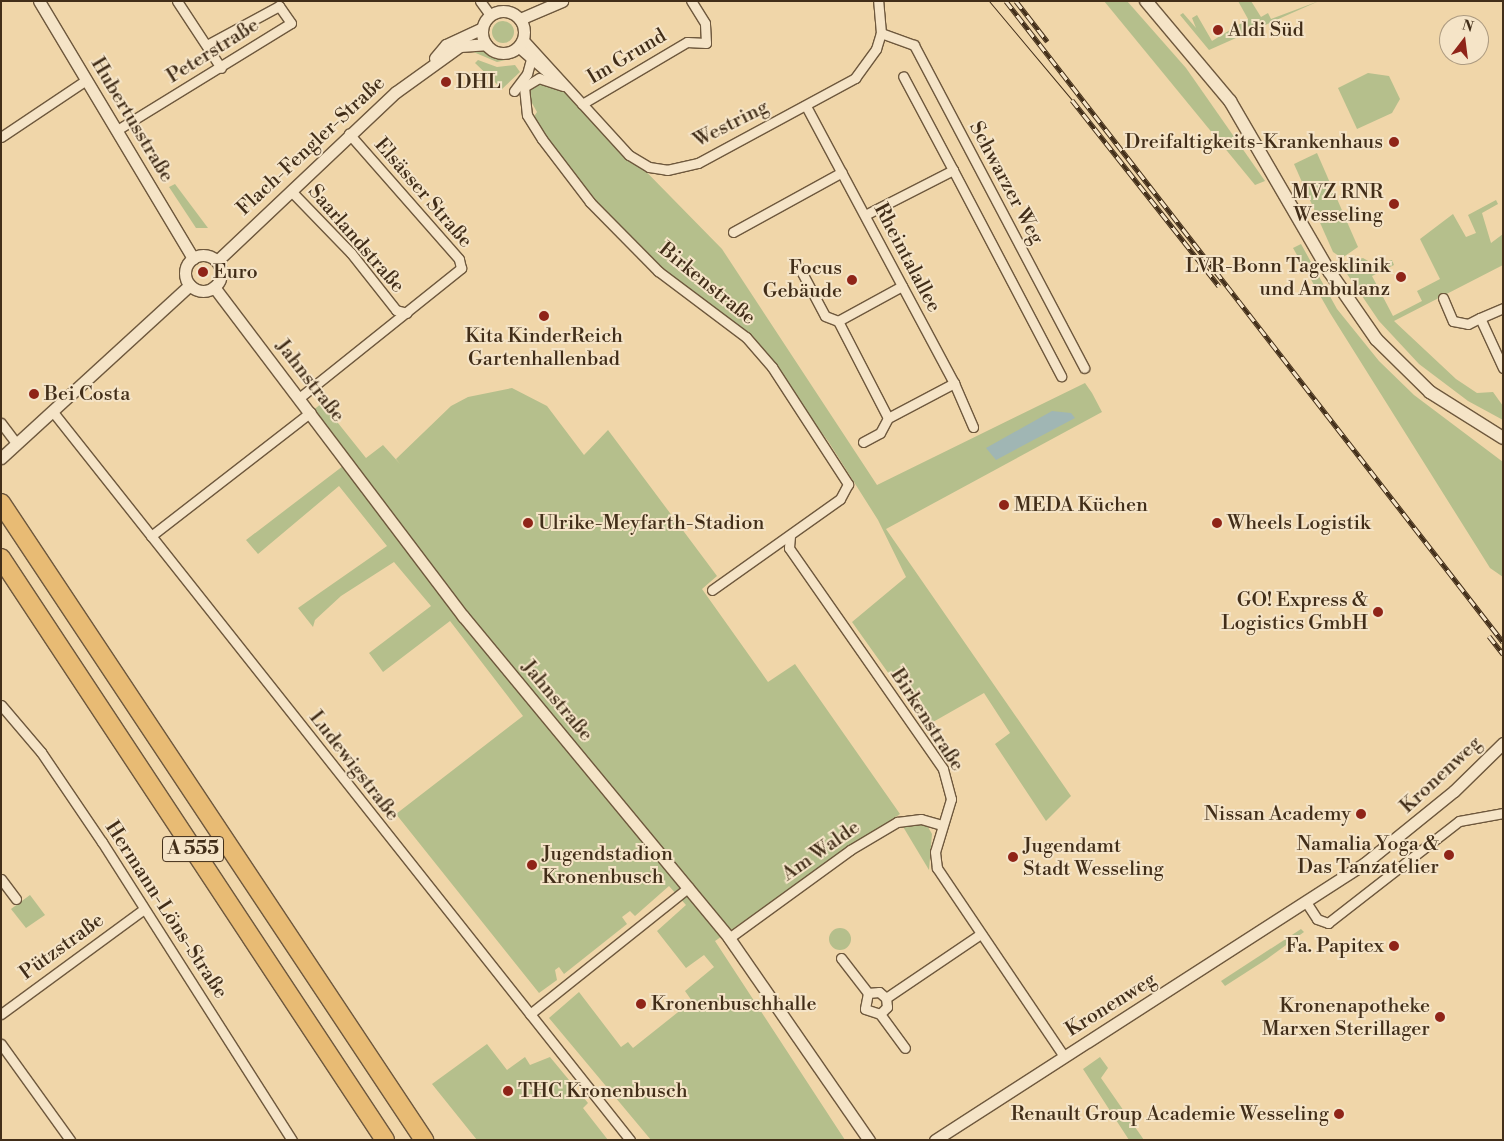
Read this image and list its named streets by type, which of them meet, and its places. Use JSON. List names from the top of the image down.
{
  "streets": {
    "highway": ["A 555"],
    "street": [
      "Peterstraße",
      "Im Grund",
      "Hubertusstraße",
      "Westring",
      "Flach-Fengler-Straße",
      "Schwarzer Weg",
      "Elsässer Straße",
      "Saarlandstraße",
      "Rheintalallee",
      "Birkenstraße",
      "Jahnstraße",
      "Ludewigstraße",
      "Kronenweg",
      "Am Walde",
      "Hermann-Löns-Straße",
      "Pützstraße"
    ]
  },
  "crossings": [
    ["Peterstraße", "Hubertusstraße"],
    ["Im Grund", "Westring"],
    ["Hubertusstraße", "Flach-Fengler-Straße"],
    ["Hubertusstraße", "Jahnstraße"],
    ["Westring", "Flach-Fengler-Straße"],
    ["Westring", "Schwarzer Weg"],
    ["Westring", "Rheintalallee"],
    ["Westring", "Birkenstraße"],
    ["Flach-Fengler-Straße", "Elsässer Straße"],
    ["Flach-Fengler-Straße", "Saarlandstraße"],
    ["Flach-Fengler-Straße", "Jahnstraße"],
    ["Elsässer Straße", "Saarlandstraße"],
    ["Saarlandstraße", "Jahnstraße"],
    ["Birkenstraße", "Kronenweg"],
    ["Birkenstraße", "Am Walde"],
    ["Jahnstraße", "Am Walde"],
    ["Hermann-Löns-Straße", "Pützstraße"]
  ],
  "places": [
    "Aldi Süd",
    "DHL",
    "Dreifaltigkeits-Krankenhaus",
    "MVZ RNR Wesseling",
    "Euro",
    "LVR-Bonn Tagesklinik und Ambulanz",
    "Focus Gebäude",
    "Kita KinderReich Gartenhallenbad",
    "Bei Costa",
    "MEDA Küchen",
    "Ulrike-Meyfarth-Stadion",
    "Wheels Logistik",
    "GO! Express & Logistics GmbH",
    "Nissan Academy",
    "Namalia Yoga & Das Tanzatelier",
    "Jugendamt Stadt Wesseling",
    "Jugendstadion Kronenbusch",
    "Fa. Papitex",
    "Kronenbuschhalle",
    "Kronenapotheke Marxen Sterillager",
    "THC Kronenbusch",
    "Renault Group Academie Wesseling"
  ],
  "north": "top"
}
